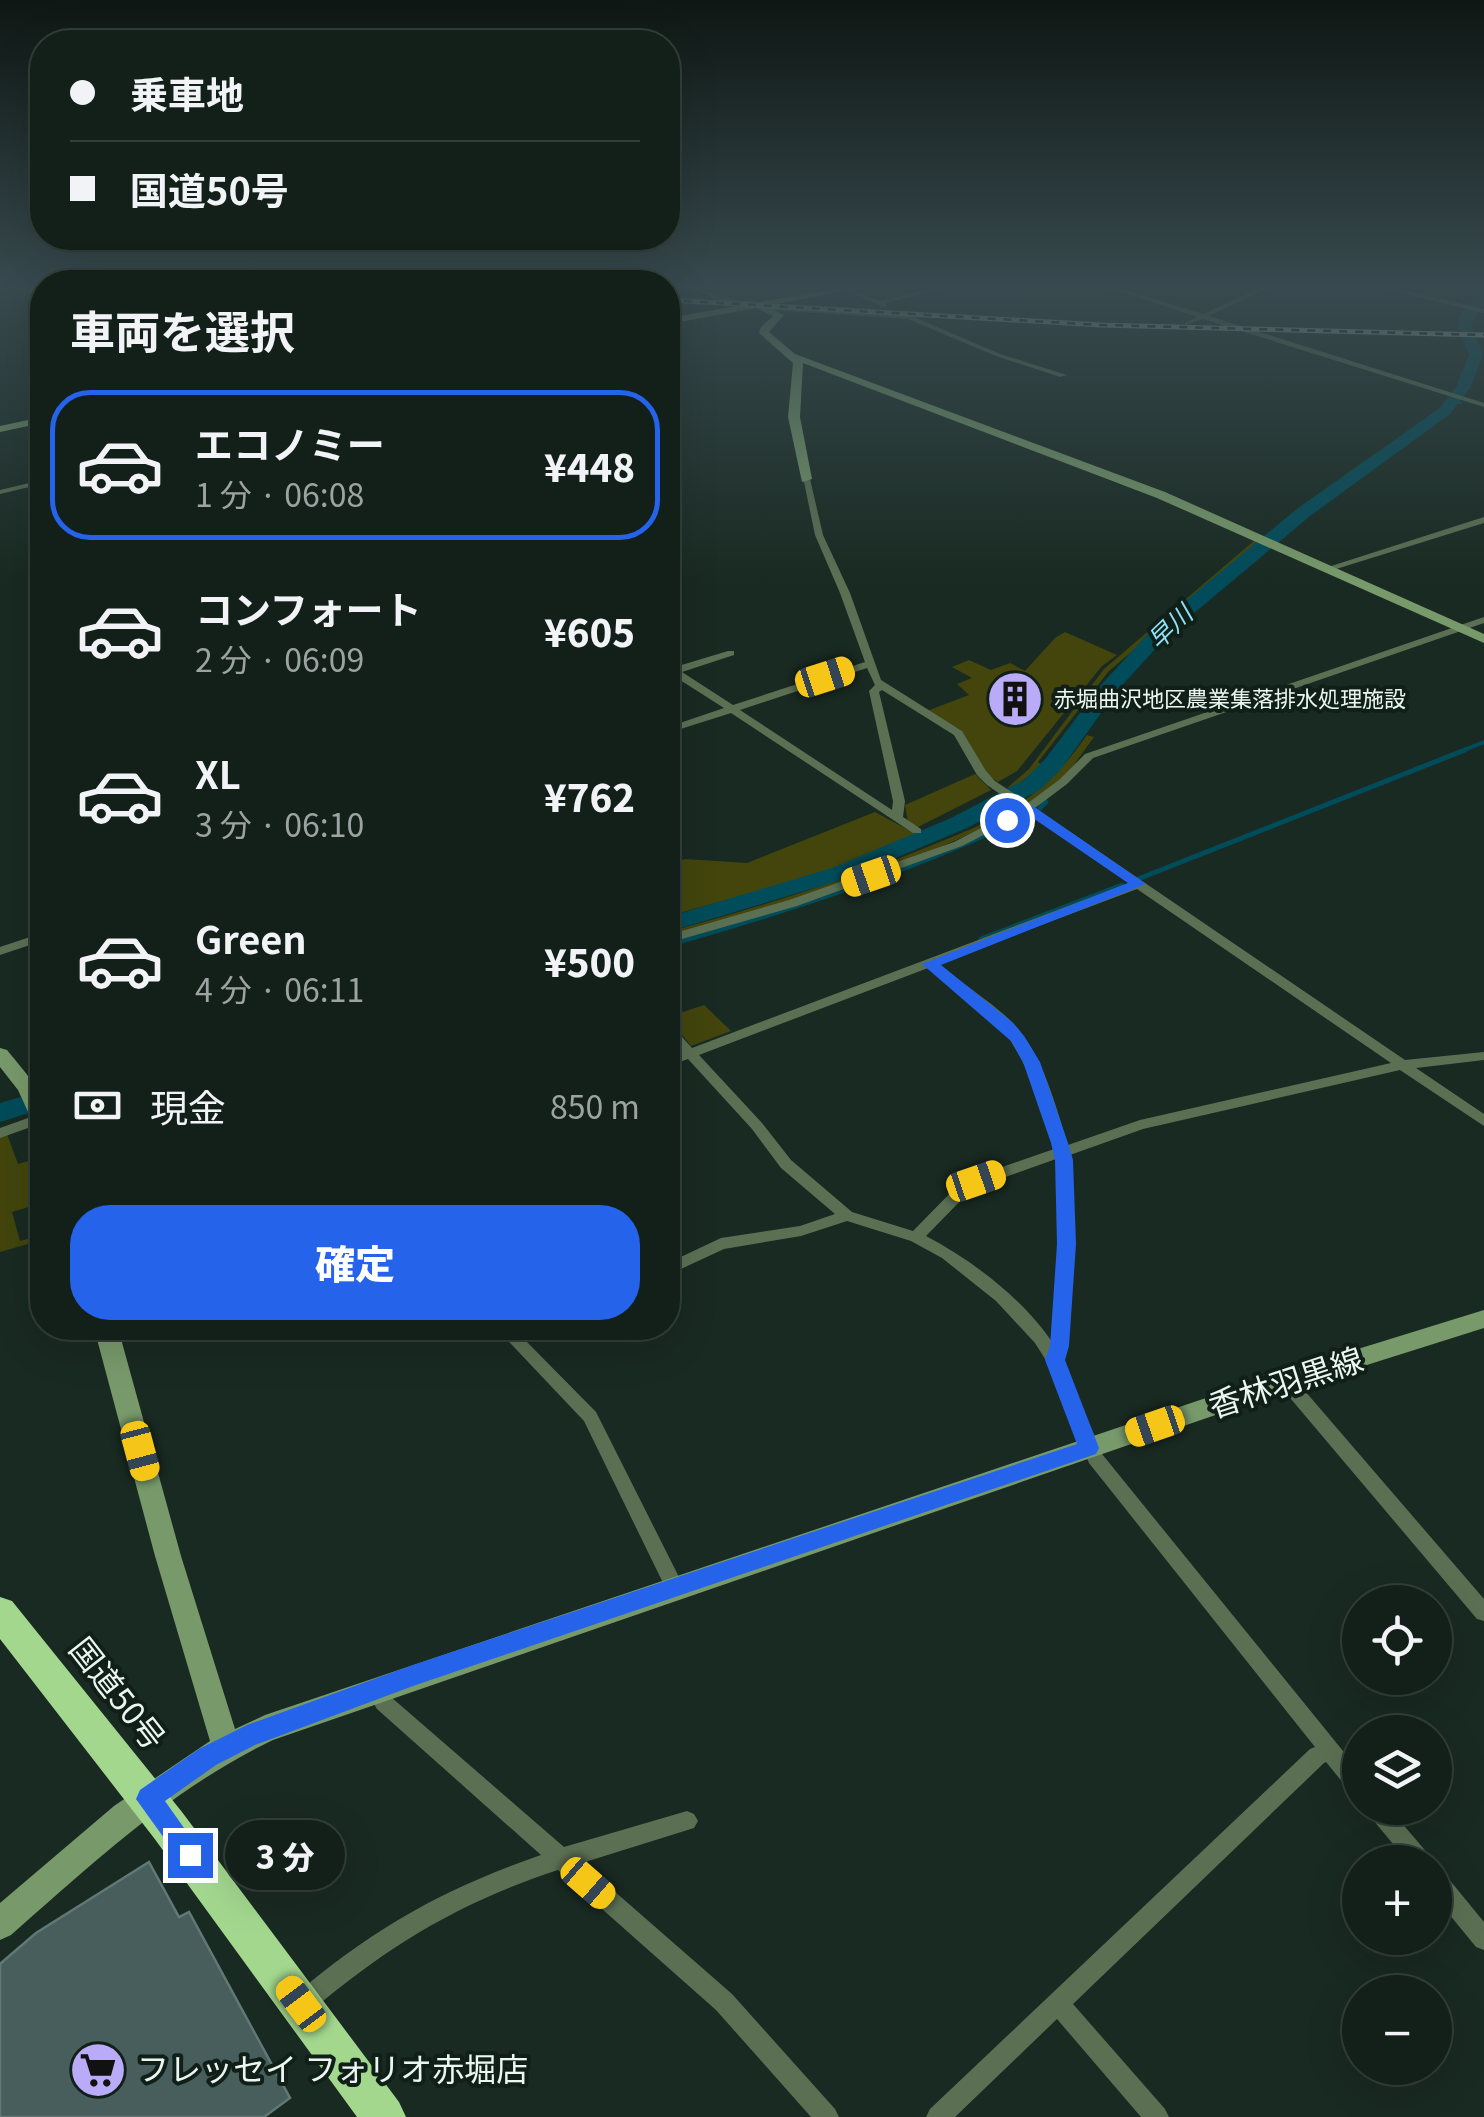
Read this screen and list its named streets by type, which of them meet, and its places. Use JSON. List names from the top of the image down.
{
  "streets": {
    "highway": ["国道50号"],
    "street": ["香林羽黒線"]
  },
  "crossings": [
    ["香林羽黒線", "国道50号"]
  ],
  "water": ["早川"],
  "places": {
    "building": ["赤堀曲沢地区農業集落排水処理施設"],
    "supermarket": ["フレッセイ フォリオ赤堀店"]
  },
  "page": {
    "banner": ["乗車地", "国道50号"],
    "heading": "車両を選択",
    "list": [
      {
        "name": "エコノミー",
        "note": "1 分 · 06:08",
        "value": "¥448"
      },
      {
        "name": "コンフォート",
        "note": "2 分 · 06:09",
        "value": "¥605"
      },
      {
        "name": "XL",
        "note": "3 分 · 06:10",
        "value": "¥762"
      },
      {
        "name": "Green",
        "note": "4 分 · 06:11",
        "value": "¥500"
      }
    ],
    "pay": ["現金", "850 m"],
    "buttons": "確定",
    "map_buttons": ["+", "−"],
    "bubble": "3 分"
  }
}
